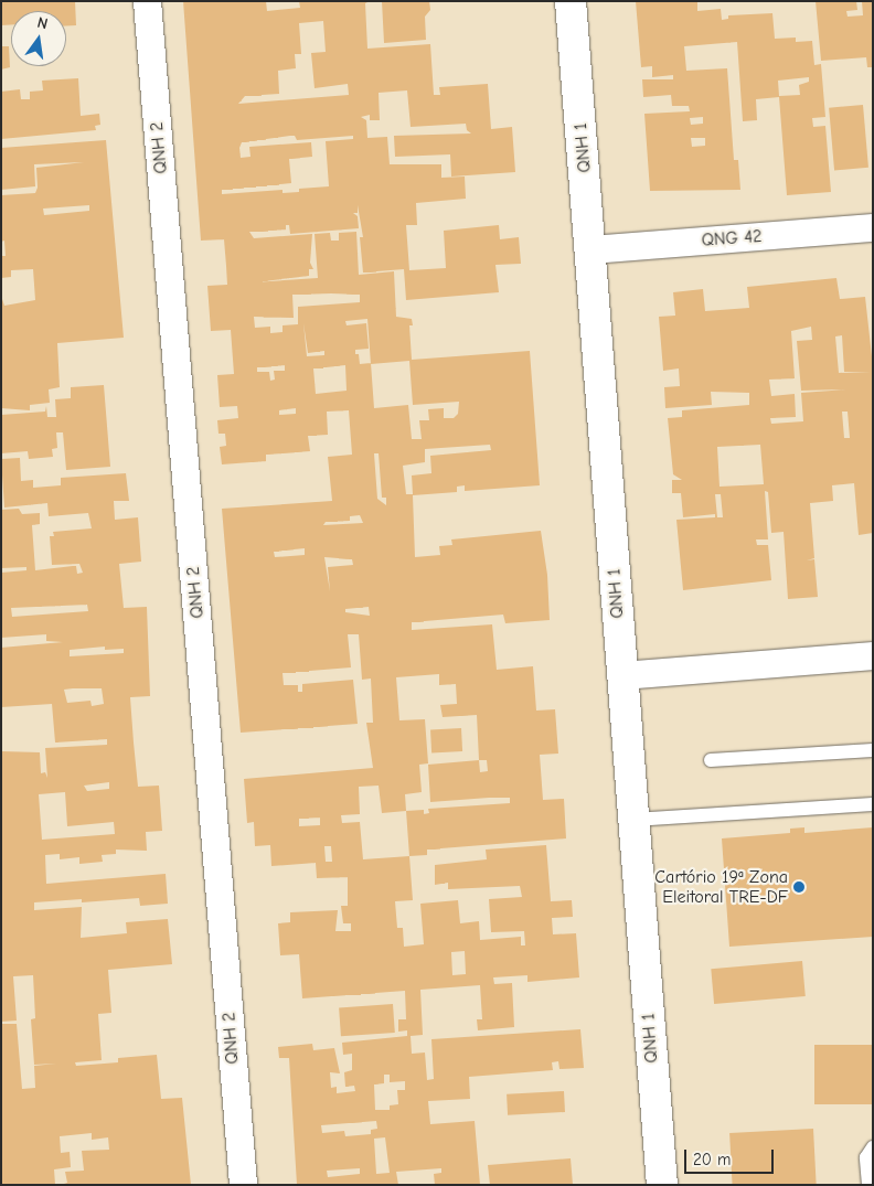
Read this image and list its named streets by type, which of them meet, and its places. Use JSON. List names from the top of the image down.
{
  "streets": {
    "street": ["QNH 2", "QNH 1", "QNG 42"]
  },
  "crossings": [
    ["QNH 1", "QNG 42"]
  ],
  "places": ["Cartório 19ª Zona Eleitoral TRE-DF"],
  "scale_bar": "20 m",
  "north": "top"
}
